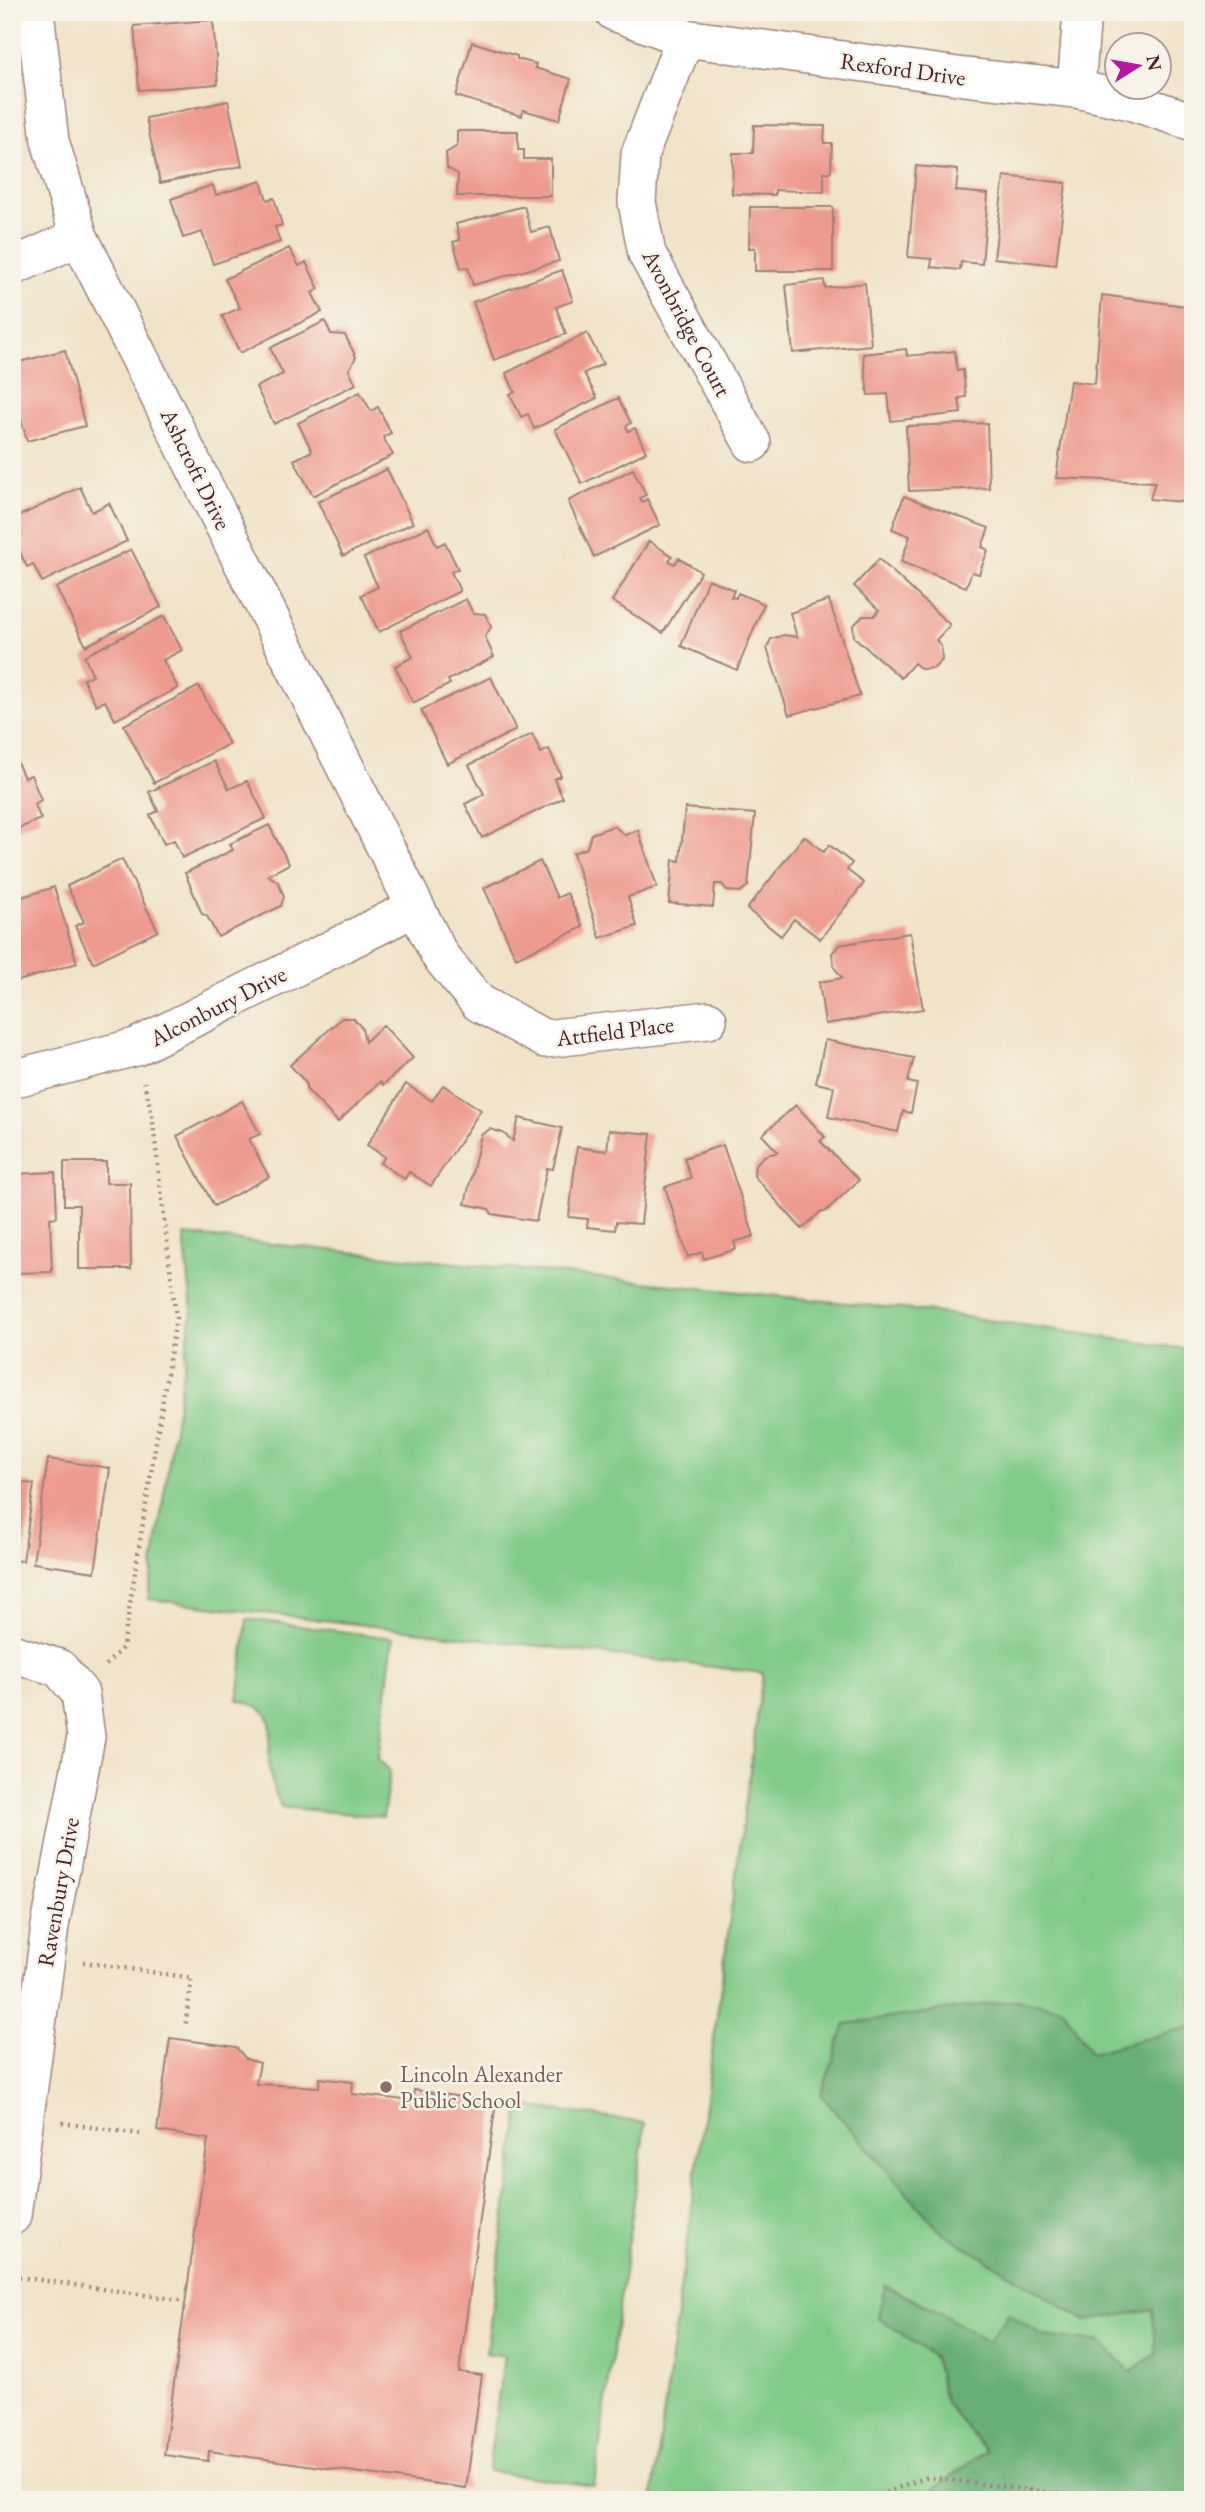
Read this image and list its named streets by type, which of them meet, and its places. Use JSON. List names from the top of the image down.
{
  "streets": {
    "street": [
      "Rexford Drive",
      "Avonbridge Court",
      "Ashcroft Drive",
      "Alconbury Drive",
      "Attfield Place",
      "Ravenbury Drive"
    ]
  },
  "crossings": [
    ["Rexford Drive", "Avonbridge Court"],
    ["Ashcroft Drive", "Alconbury Drive"],
    ["Ashcroft Drive", "Attfield Place"],
    ["Alconbury Drive", "Attfield Place"]
  ],
  "places": ["Lincoln Alexander Public School"],
  "north": "right"
}
